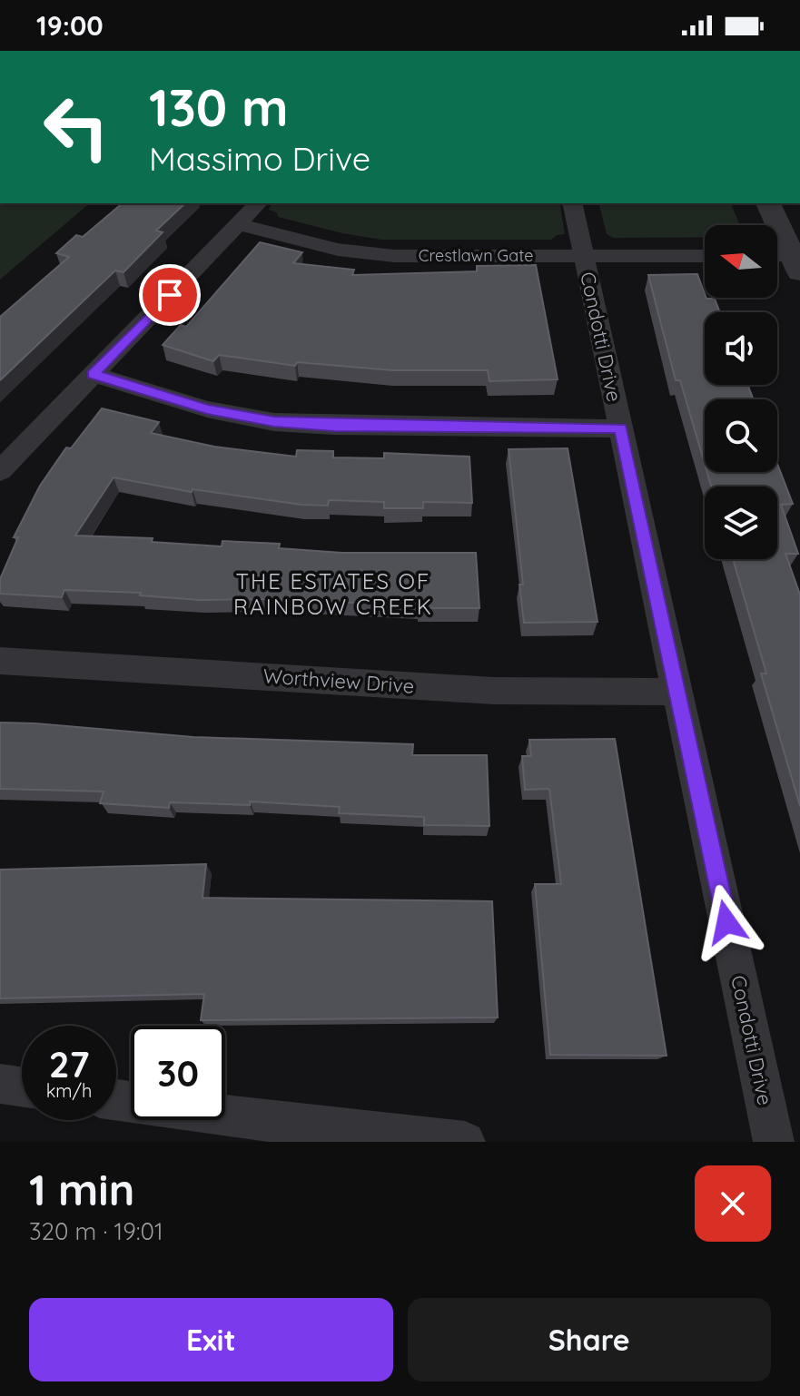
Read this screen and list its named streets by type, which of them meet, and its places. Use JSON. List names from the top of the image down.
{
  "streets": {
    "street": ["Crestlawn Gate", "Condotti Drive", "Worthview Drive"]
  },
  "crossings": [
    ["Crestlawn Gate", "Condotti Drive"],
    ["Condotti Drive", "Worthview Drive"]
  ],
  "districts": ["THE ESTATES OF RAINBOW CREEK"],
  "north": "left",
  "page": {
    "status": "19:00",
    "turn": ["130 m", "Massimo Drive"],
    "speed": "27 km/h",
    "limit": "30",
    "heading": ["1 min", "320 m · 19:01"],
    "buttons": ["Exit", "Share"]
  }
}
